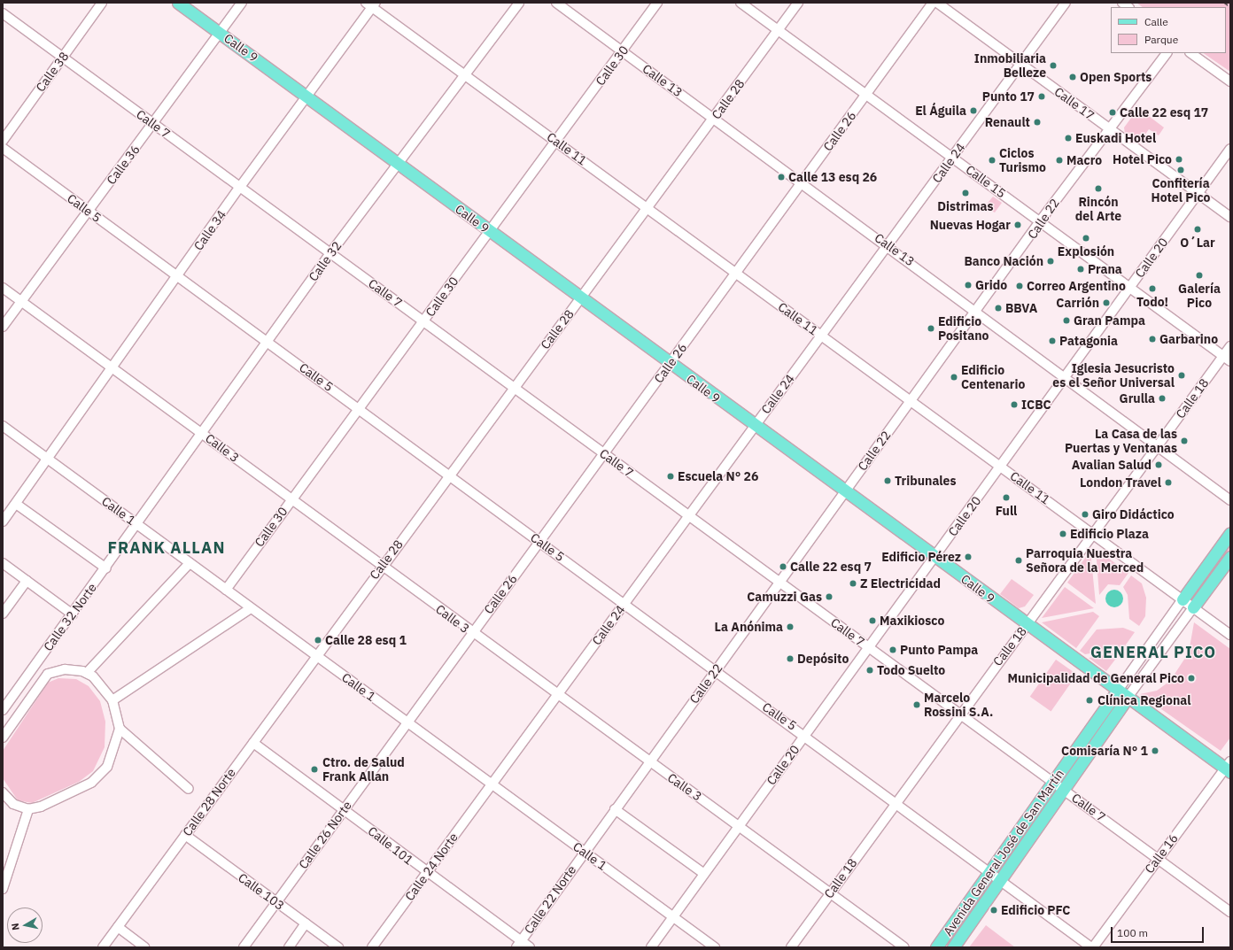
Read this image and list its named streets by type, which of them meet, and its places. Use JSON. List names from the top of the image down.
{
  "streets": {
    "main road": ["Calle 9", "Avenida General José de San Martín"],
    "street": [
      "Calle 30",
      "Calle 38",
      "Calle 13",
      "Calle 28",
      "Calle 17",
      "Calle 7",
      "Calle 26",
      "Calle 11",
      "Calle 24",
      "Calle 36",
      "Calle 15",
      "Calle 5",
      "Calle 22",
      "Calle 34",
      "Calle 20",
      "Calle 32",
      "Calle 18",
      "Calle 3",
      "Calle 1",
      "Calle 32 Norte",
      "Calle 28 Norte",
      "Calle 26 Norte",
      "Calle 101",
      "Calle 16",
      "Calle 24 Norte",
      "Calle 103",
      "Calle 22 Norte"
    ]
  },
  "crossings": [
    ["Calle 9", "Calle 30"],
    ["Calle 9", "Calle 28"],
    ["Calle 9", "Calle 26"],
    ["Calle 9", "Calle 24"],
    ["Calle 9", "Calle 36"],
    ["Calle 9", "Calle 22"],
    ["Calle 9", "Calle 34"],
    ["Calle 9", "Calle 20"],
    ["Calle 9", "Calle 32"],
    ["Calle 9", "Calle 18"],
    ["Calle 9", "Avenida General José de San Martín"],
    ["Calle 9", "Calle 16"],
    ["Calle 30", "Calle 13"],
    ["Calle 30", "Calle 7"],
    ["Calle 30", "Calle 11"],
    ["Calle 30", "Calle 5"],
    ["Calle 30", "Calle 3"],
    ["Calle 30", "Calle 1"],
    ["Calle 38", "Calle 7"],
    ["Calle 13", "Calle 28"],
    ["Calle 13", "Calle 26"],
    ["Calle 13", "Calle 24"],
    ["Calle 13", "Calle 22"],
    ["Calle 13", "Calle 20"],
    ["Calle 13", "Calle 18"],
    ["Calle 28", "Calle 7"],
    ["Calle 28", "Calle 11"],
    ["Calle 28", "Calle 15"],
    ["Calle 28", "Calle 5"],
    ["Calle 28", "Calle 3"],
    ["Calle 28", "Calle 1"],
    ["Calle 28", "Calle 28 Norte"],
    ["Calle 17", "Calle 24"],
    ["Calle 17", "Calle 22"],
    ["Calle 17", "Calle 20"],
    ["Calle 7", "Calle 26"],
    ["Calle 7", "Calle 24"],
    ["Calle 7", "Calle 36"],
    ["Calle 7", "Calle 22"],
    ["Calle 7", "Calle 34"],
    ["Calle 7", "Calle 20"],
    ["Calle 7", "Calle 32"],
    ["Calle 7", "Calle 18"],
    ["Calle 7", "Avenida General José de San Martín"],
    ["Calle 7", "Calle 16"],
    ["Calle 26", "Calle 11"],
    ["Calle 26", "Calle 15"],
    ["Calle 26", "Calle 5"],
    ["Calle 26", "Calle 3"],
    ["Calle 26", "Calle 1"],
    ["Calle 26", "Calle 26 Norte"],
    ["Calle 11", "Calle 24"],
    ["Calle 11", "Calle 22"],
    ["Calle 11", "Calle 34"],
    ["Calle 11", "Calle 20"],
    ["Calle 11", "Calle 32"],
    ["Calle 11", "Calle 18"],
    ["Calle 11", "Avenida General José de San Martín"],
    ["Calle 24", "Calle 15"],
    ["Calle 24", "Calle 5"],
    ["Calle 24", "Calle 3"],
    ["Calle 24", "Calle 1"],
    ["Calle 24", "Calle 24 Norte"],
    ["Calle 36", "Calle 5"],
    ["Calle 36", "Calle 3"],
    ["Calle 15", "Calle 22"],
    ["Calle 15", "Calle 20"],
    ["Calle 15", "Calle 18"],
    ["Calle 5", "Calle 22"],
    ["Calle 5", "Calle 34"],
    ["Calle 5", "Calle 20"],
    ["Calle 5", "Calle 32"],
    ["Calle 5", "Calle 18"],
    ["Calle 5", "Avenida General José de San Martín"],
    ["Calle 5", "Calle 16"],
    ["Calle 22", "Calle 3"],
    ["Calle 22", "Calle 1"],
    ["Calle 22", "Calle 22 Norte"],
    ["Calle 34", "Calle 3"],
    ["Calle 34", "Calle 1"],
    ["Calle 20", "Calle 3"],
    ["Calle 20", "Calle 1"],
    ["Calle 32", "Calle 3"],
    ["Calle 32", "Calle 1"],
    ["Calle 32", "Calle 32 Norte"],
    ["Calle 18", "Calle 3"],
    ["Calle 1", "Calle 32 Norte"],
    ["Calle 1", "Calle 28 Norte"],
    ["Calle 1", "Calle 26 Norte"],
    ["Calle 1", "Calle 24 Norte"],
    ["Calle 1", "Calle 22 Norte"],
    ["Calle 28 Norte", "Calle 101"],
    ["Calle 28 Norte", "Calle 103"],
    ["Calle 26 Norte", "Calle 101"],
    ["Calle 26 Norte", "Calle 103"],
    ["Calle 101", "Calle 24 Norte"],
    ["Calle 101", "Calle 22 Norte"]
  ],
  "districts": ["FRANK ALLAN", "GENERAL PICO"],
  "places": [
    "Inmobiliaria Belleze",
    "Open Sports",
    "Punto 17",
    "El Águila",
    "Calle 22 esq 17",
    "Renault",
    "Euskadi Hotel",
    "Hotel Pico",
    "Ciclos Turismo",
    "Macro",
    "Confitería Hotel Pico",
    "Calle 13 esq 26",
    "Rincón del Arte",
    "Distrimas",
    "Nuevas Hogar",
    "O´Lar",
    "Explosión",
    "Banco Nación",
    "Prana",
    "Galería Pico",
    "Grido",
    "Correo Argentino",
    "Todo!",
    "Carrión",
    "BBVA",
    "Gran Pampa",
    "Edificio Positano",
    "Garbarino",
    "Patagonia",
    "Iglesia Jesucristo es el Señor Universal",
    "Edificio Centenario",
    "Grulla",
    "ICBC",
    "La Casa de las Puertas y Ventanas",
    "Avalian Salud",
    "Escuela N° 26",
    "Tribunales",
    "London Travel",
    "Full",
    "Giro Didáctico",
    "Edificio Plaza",
    "Edificio Pérez",
    "Parroquia Nuestra Señora de la Merced",
    "Calle 22 esq 7",
    "Z Electricidad",
    "Camuzzi Gas",
    "Maxikiosco",
    "La Anónima",
    "Calle 28 esq 1",
    "Punto Pampa",
    "Depósito",
    "Todo Suelto",
    "Municipalidad de General Pico",
    "Clínica Regional",
    "Marcelo Rossini S.A.",
    "Comisaría N° 1",
    "Ctro. de Salud Frank Allan",
    "Edificio PFC"
  ],
  "legend": ["Calle", "Parque"],
  "scale_bar": "100 m",
  "north": "left"
}
